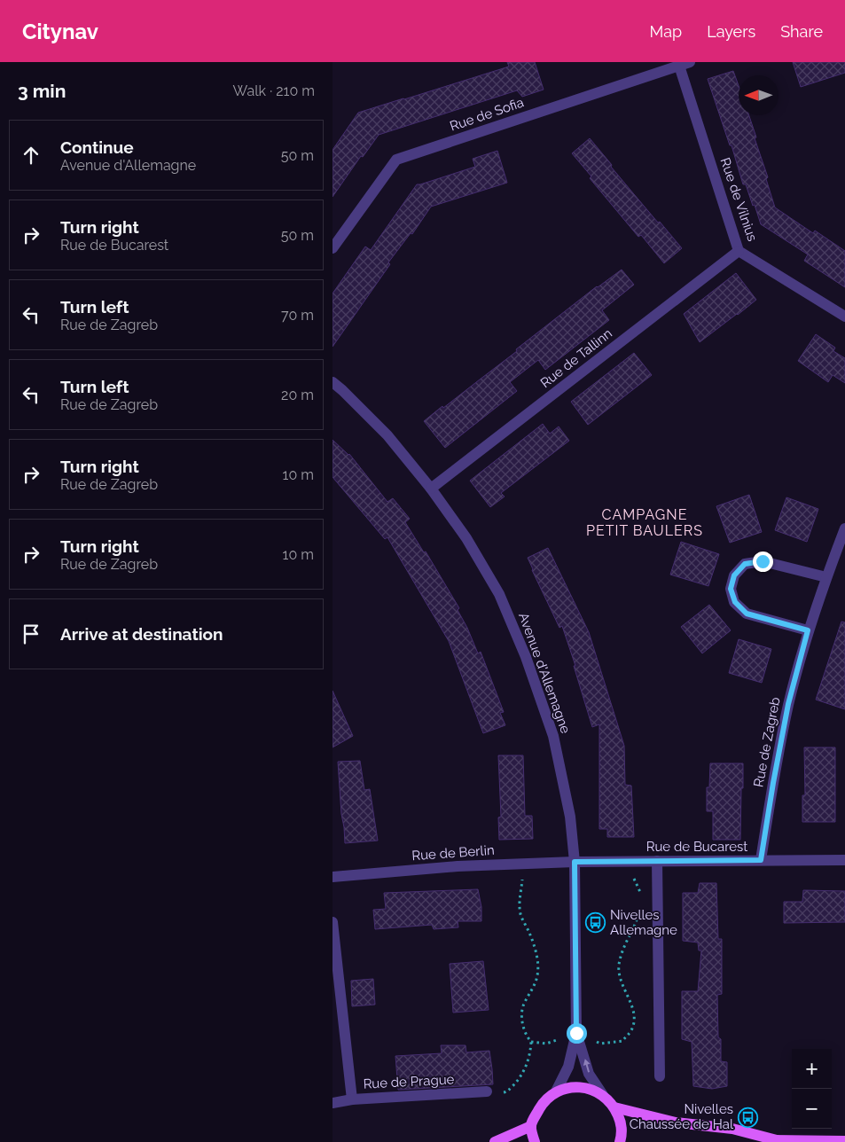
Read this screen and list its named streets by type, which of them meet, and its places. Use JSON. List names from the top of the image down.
{
  "streets": {
    "street": [
      "Rue de Sofia",
      "Rue de Vilnius",
      "Rue de Tallinn",
      "Avenue d'Allemagne",
      "Rue de Zagreb",
      "Rue de Bucarest",
      "Rue de Berlin",
      "Rue de Prague"
    ]
  },
  "crossings": [
    ["Rue de Sofia", "Rue de Vilnius"],
    ["Rue de Vilnius", "Rue de Tallinn"],
    ["Rue de Tallinn", "Avenue d'Allemagne"],
    ["Avenue d'Allemagne", "Rue de Bucarest"],
    ["Avenue d'Allemagne", "Rue de Berlin"],
    ["Rue de Zagreb", "Rue de Bucarest"],
    ["Rue de Bucarest", "Rue de Berlin"]
  ],
  "districts": ["CAMPAGNE PETIT BAULERS"],
  "places": {
    "bus stop": ["Nivelles Allemagne", "Nivelles Chaussée de Hal"]
  },
  "north": "left",
  "page": {
    "header": "Citynav",
    "nav": ["Map", "Layers", "Share"],
    "heading": ["3 min", "Walk · 210 m"],
    "list": [
      ["Continue", "Avenue d'Allemagne", "50 m"],
      ["Turn right", "Rue de Bucarest", "50 m"],
      ["Turn left", "Rue de Zagreb", "70 m"],
      ["Turn left", "Rue de Zagreb", "20 m"],
      ["Turn right", "Rue de Zagreb", "10 m"],
      ["Turn right", "Rue de Zagreb", "10 m"],
      "Arrive at destination"
    ],
    "map_buttons": ["+", "−"]
  }
}
